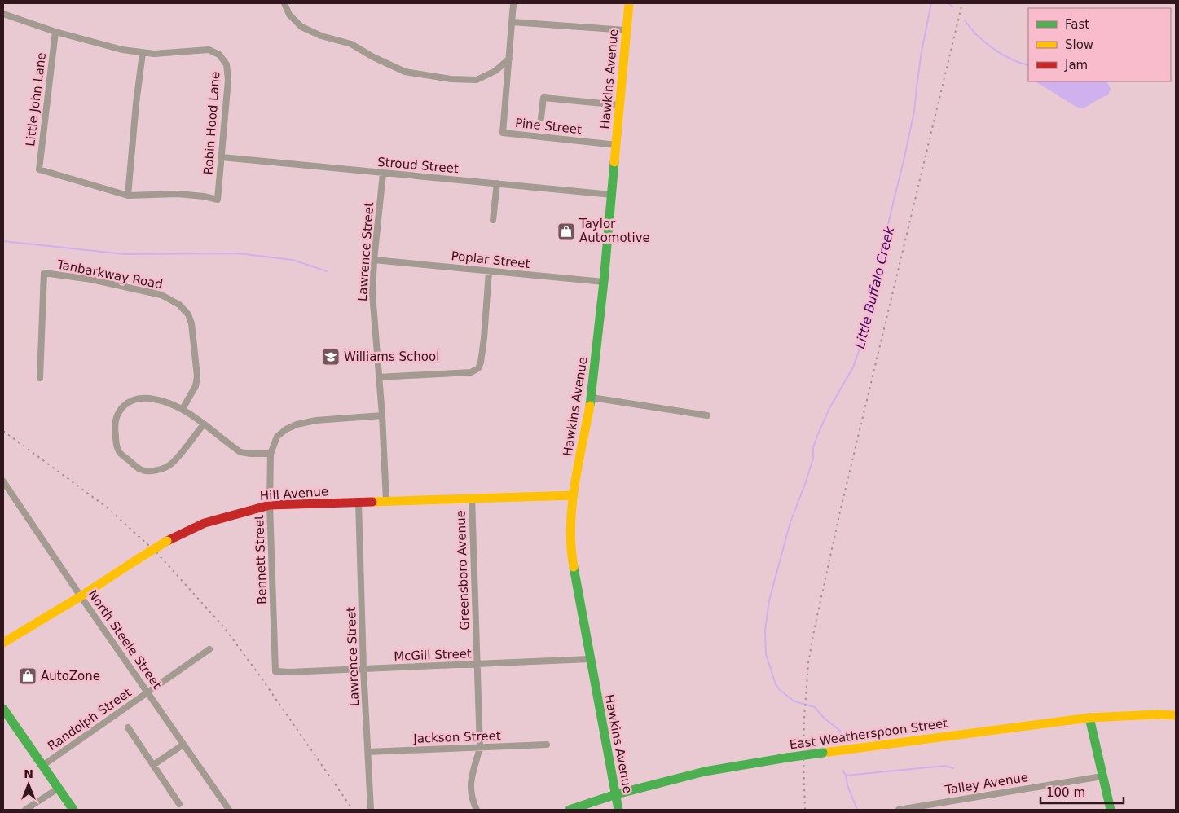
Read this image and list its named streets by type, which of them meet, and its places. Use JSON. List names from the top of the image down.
{
  "streets": {
    "street": [
      "Hawkins Avenue",
      "Little John Lane",
      "Robin Hood Lane",
      "Pine Street",
      "Stroud Street",
      "Lawrence Street",
      "Poplar Street",
      "Tanbarkway Road",
      "Hill Avenue",
      "Bennett Street",
      "Greensboro Avenue",
      "North Steele Street",
      "McGill Street",
      "Randolph Street",
      "East Weatherspoon Street",
      "Jackson Street",
      "Talley Avenue"
    ]
  },
  "crossings": [
    ["Hawkins Avenue", "Pine Street"],
    ["Hawkins Avenue", "Stroud Street"],
    ["Hawkins Avenue", "Poplar Street"],
    ["Hawkins Avenue", "Hill Avenue"],
    ["Hawkins Avenue", "McGill Street"],
    ["Hawkins Avenue", "East Weatherspoon Street"],
    ["Little John Lane", "Robin Hood Lane"],
    ["Robin Hood Lane", "Stroud Street"],
    ["Stroud Street", "Lawrence Street"],
    ["Lawrence Street", "Poplar Street"],
    ["Lawrence Street", "Hill Avenue"],
    ["Lawrence Street", "Bennett Street"],
    ["Lawrence Street", "McGill Street"],
    ["Lawrence Street", "Jackson Street"],
    ["Hill Avenue", "Bennett Street"],
    ["Hill Avenue", "Greensboro Avenue"],
    ["Hill Avenue", "North Steele Street"],
    ["Bennett Street", "McGill Street"],
    ["Greensboro Avenue", "McGill Street"],
    ["Greensboro Avenue", "Jackson Street"],
    ["North Steele Street", "Randolph Street"]
  ],
  "water": ["Little Buffalo Creek"],
  "places": {
    "shop": ["Taylor Automotive", "AutoZone"],
    "school or university": ["Williams School"]
  },
  "legend": ["Fast", "Slow", "Jam"],
  "scale_bar": "100 m",
  "north": "top"
}
